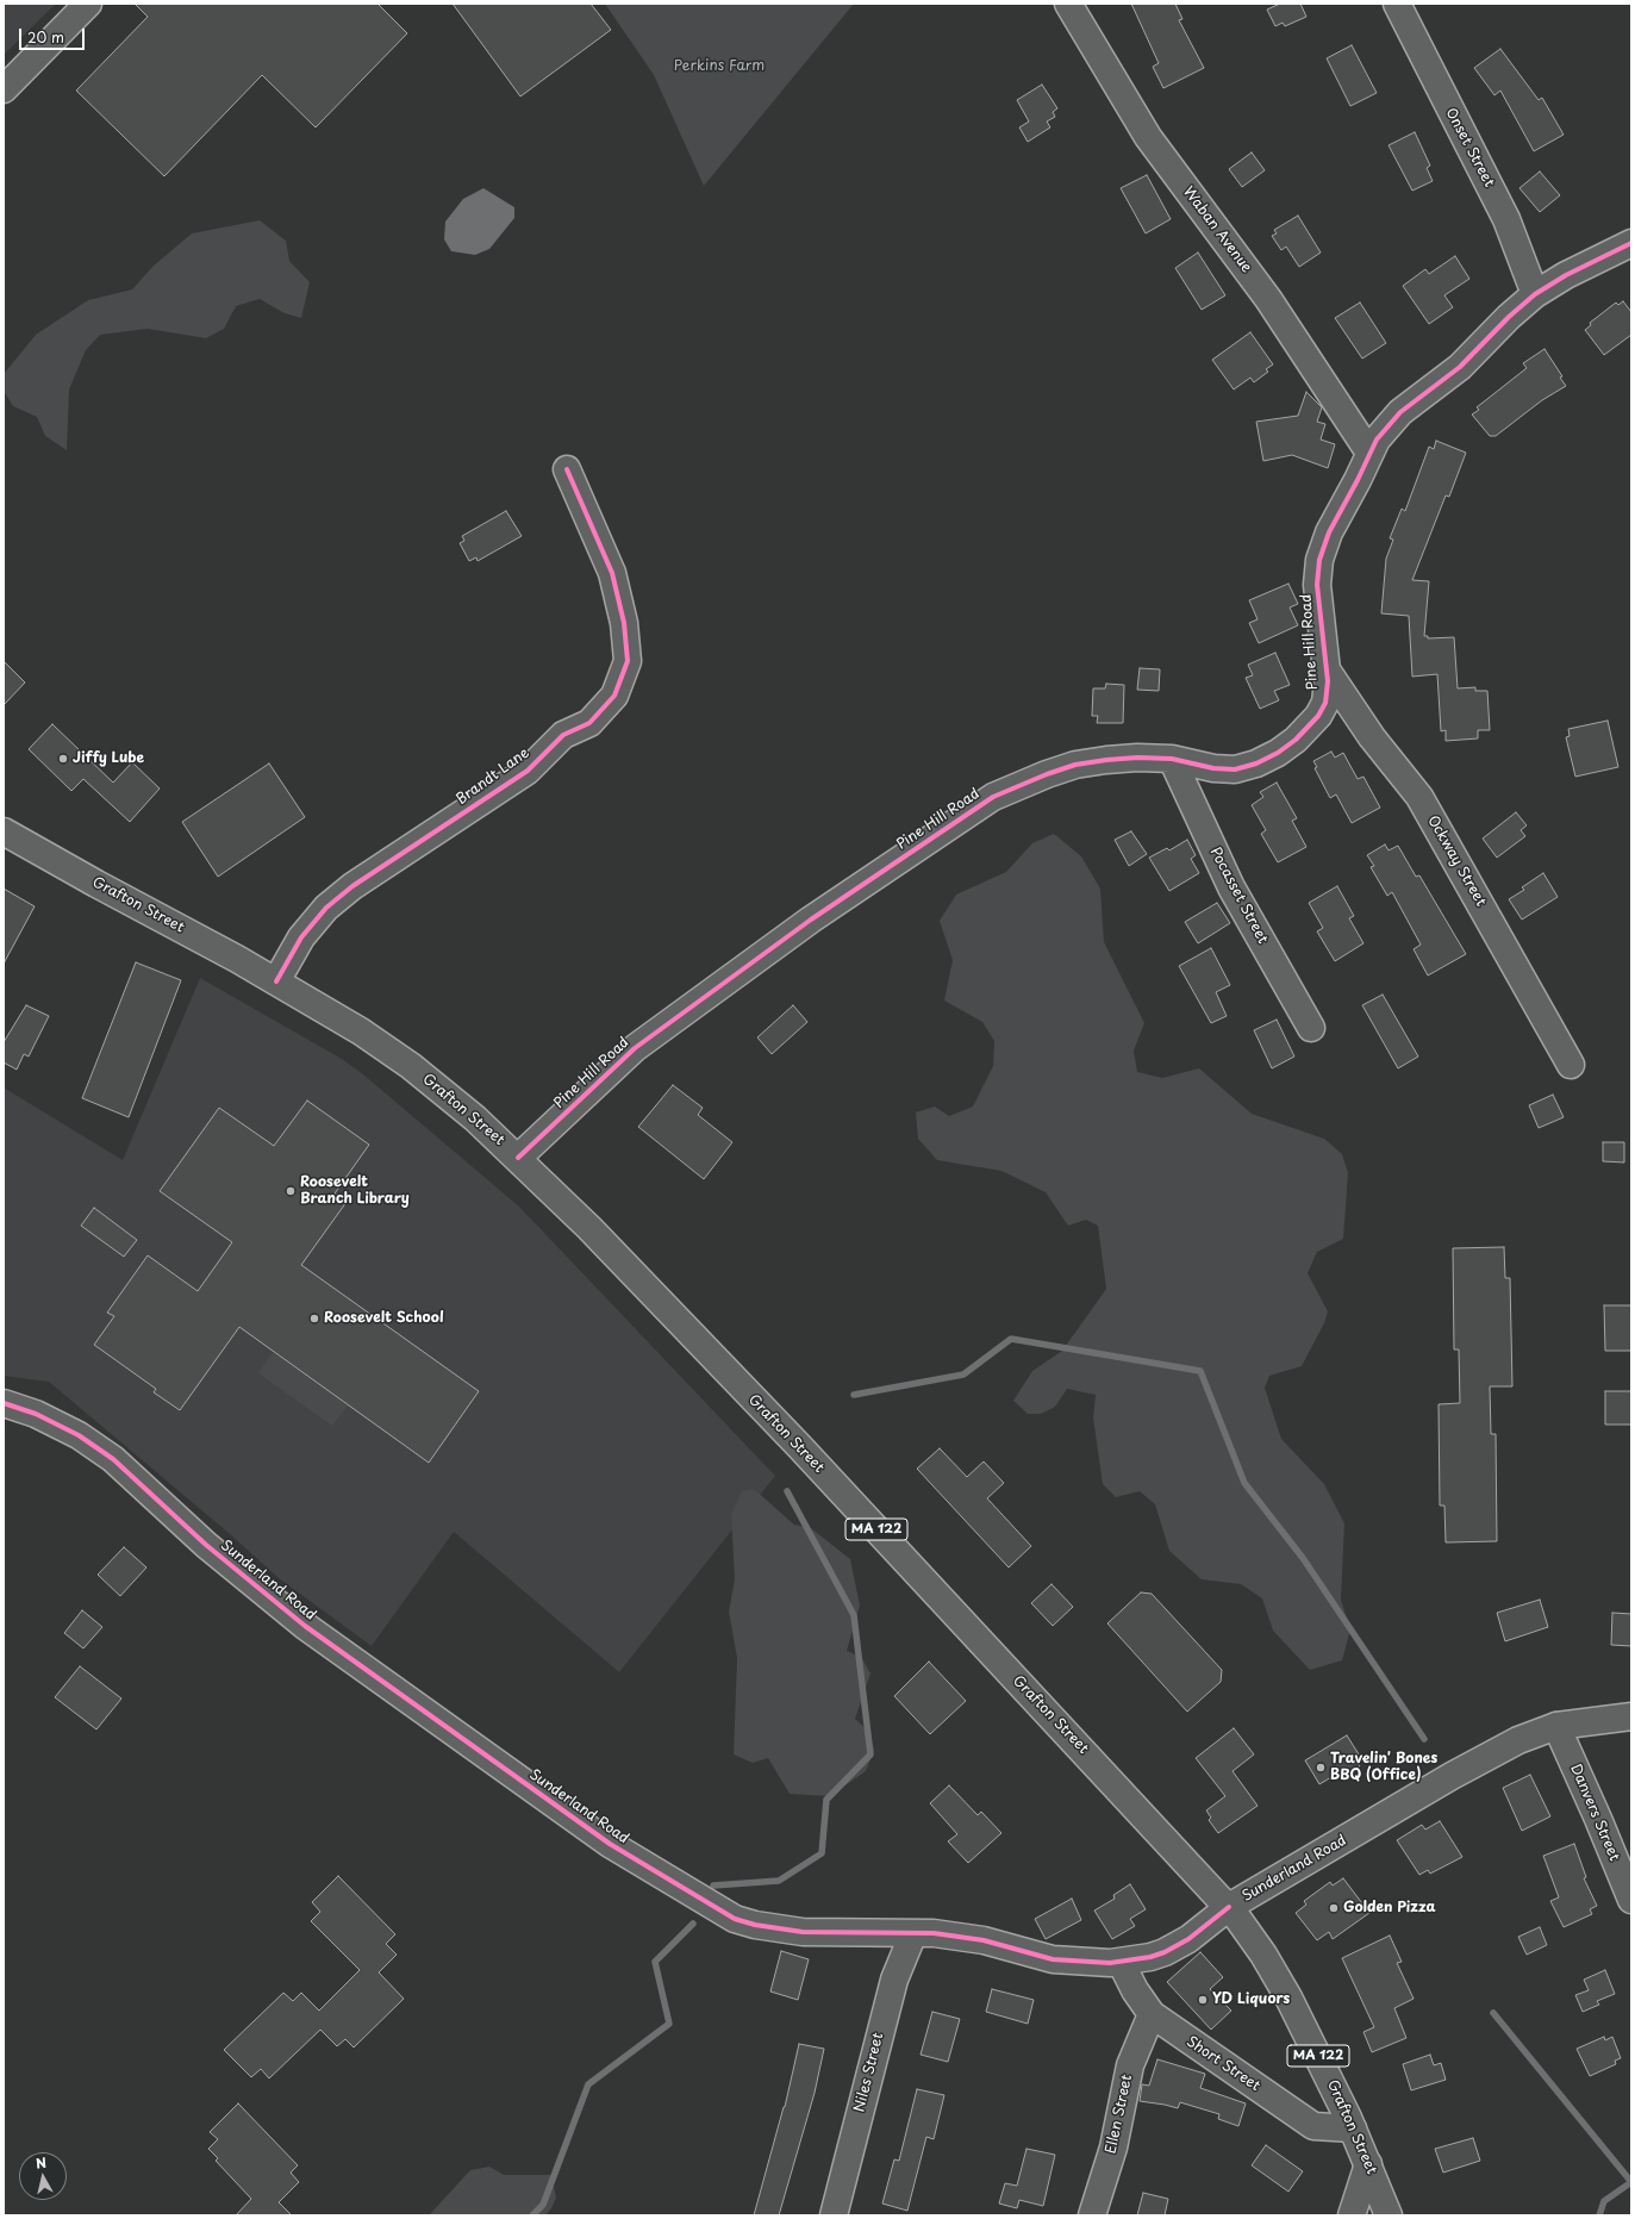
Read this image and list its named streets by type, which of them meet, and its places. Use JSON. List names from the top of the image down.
{
  "streets": {
    "main road": [
      "Onset Street",
      "Waban Avenue",
      "Pine Hill Road",
      "Brandt Lane",
      "Ockway Street",
      "Pocasset Street",
      "Grafton Street",
      "MA 122",
      "Sunderland Road",
      "Danvers Street",
      "Short Street",
      "Niles Street",
      "Ellen Street"
    ]
  },
  "crossings": [
    ["Onset Street", "Pine Hill Road"],
    ["Waban Avenue", "Pine Hill Road"],
    ["Pine Hill Road", "Ockway Street"],
    ["Pine Hill Road", "Pocasset Street"],
    ["Pine Hill Road", "Grafton Street"],
    ["Brandt Lane", "Grafton Street"],
    ["Grafton Street", "Sunderland Road"],
    ["Grafton Street", "Short Street"],
    ["Sunderland Road", "Danvers Street"],
    ["Sunderland Road", "Short Street"],
    ["Sunderland Road", "Niles Street"],
    ["Short Street", "Ellen Street"]
  ],
  "parks": ["Perkins Farm"],
  "places": [
    "Jiffy Lube",
    "Roosevelt Branch Library",
    "Roosevelt School",
    "Travelin' Bones BBQ (Office)",
    "Golden Pizza",
    "YD Liquors"
  ],
  "scale_bar": "20 m",
  "north": "top"
}
